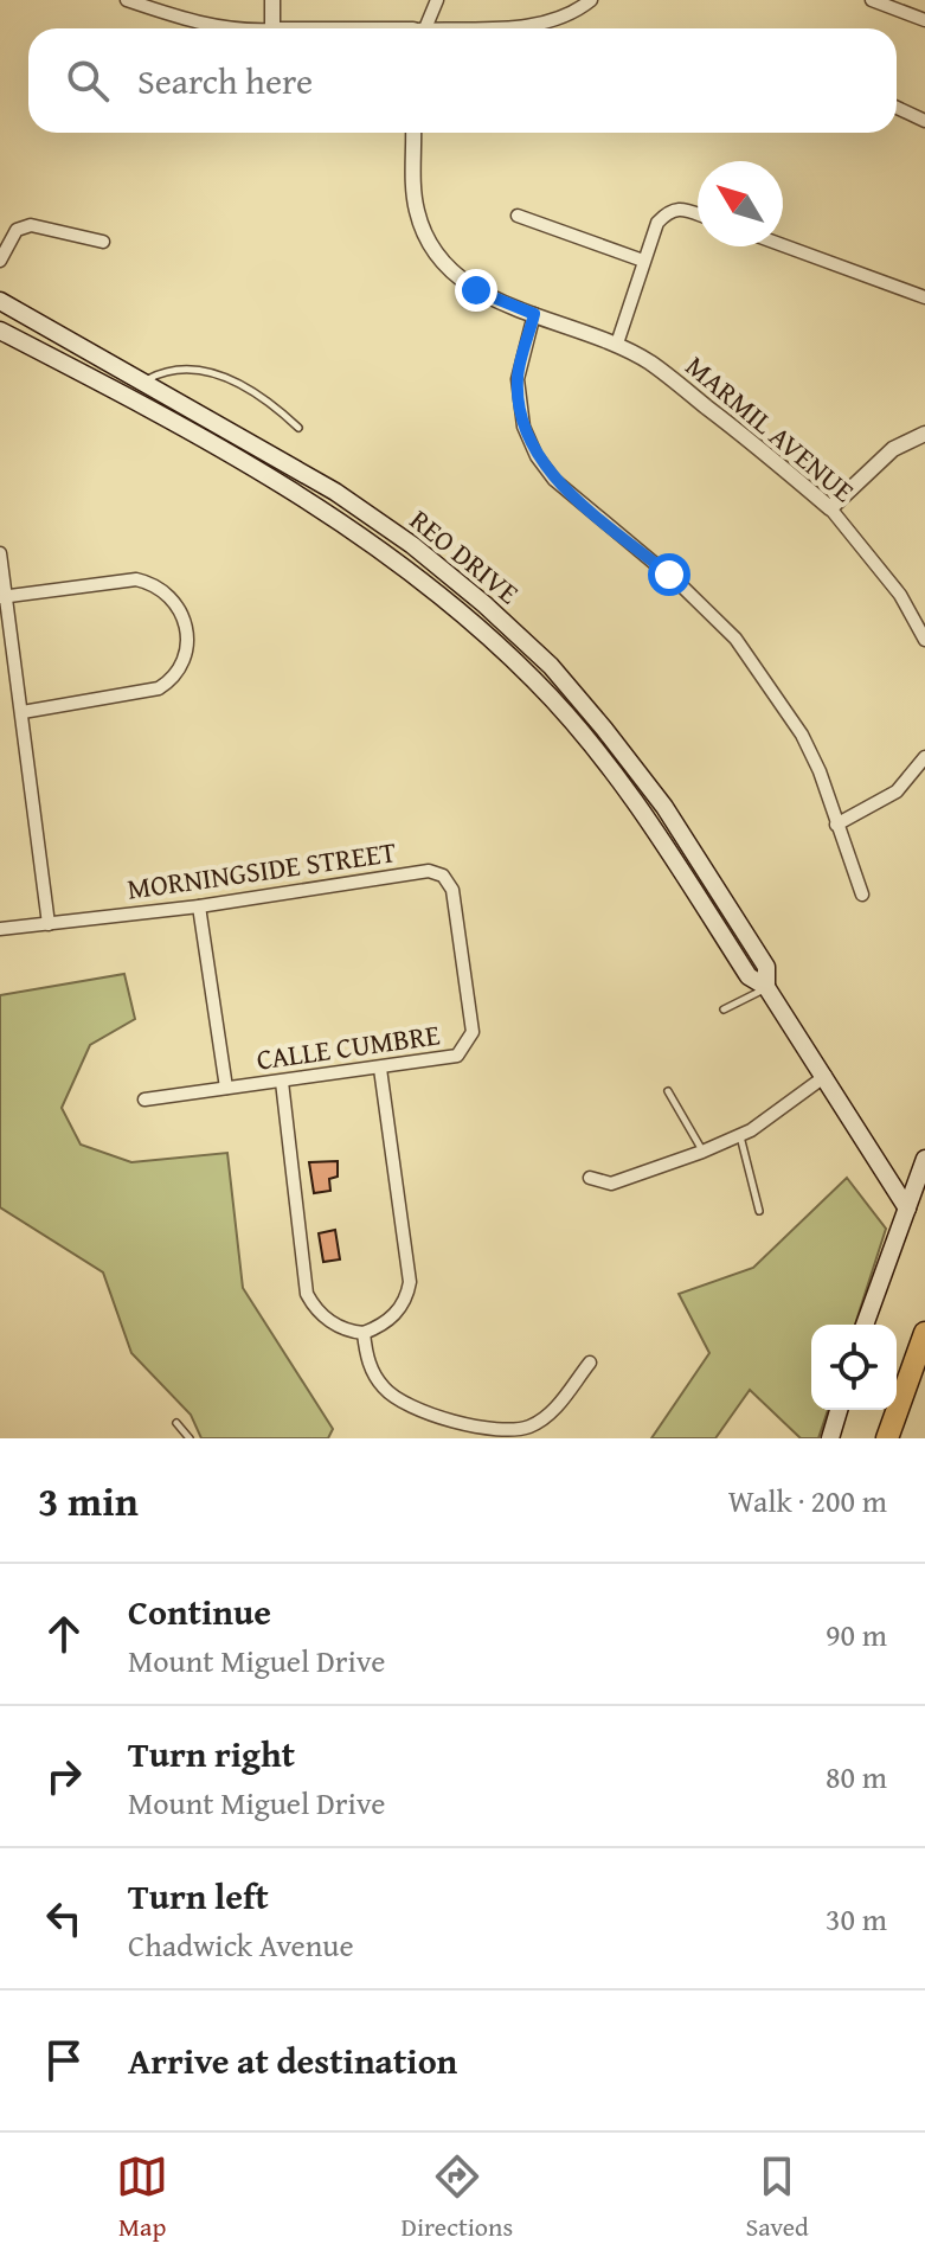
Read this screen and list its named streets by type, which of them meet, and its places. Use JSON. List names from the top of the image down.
{
  "streets": {
    "main road": ["REO DRIVE"],
    "street": ["MARMIL AVENUE", "MORNINGSIDE STREET", "CALLE CUMBRE"]
  },
  "crossings": [
    ["MORNINGSIDE STREET", "CALLE CUMBRE"]
  ],
  "north": "top left",
  "page": {
    "search": "Search here",
    "heading": ["3 min", "Walk · 200 m"],
    "list": [
      ["Continue", "Mount Miguel Drive", "90 m"],
      ["Turn right", "Mount Miguel Drive", "80 m"],
      ["Turn left", "Chadwick Avenue", "30 m"],
      "Arrive at destination"
    ],
    "nav": ["Map", "Directions", "Saved"]
  }
}
